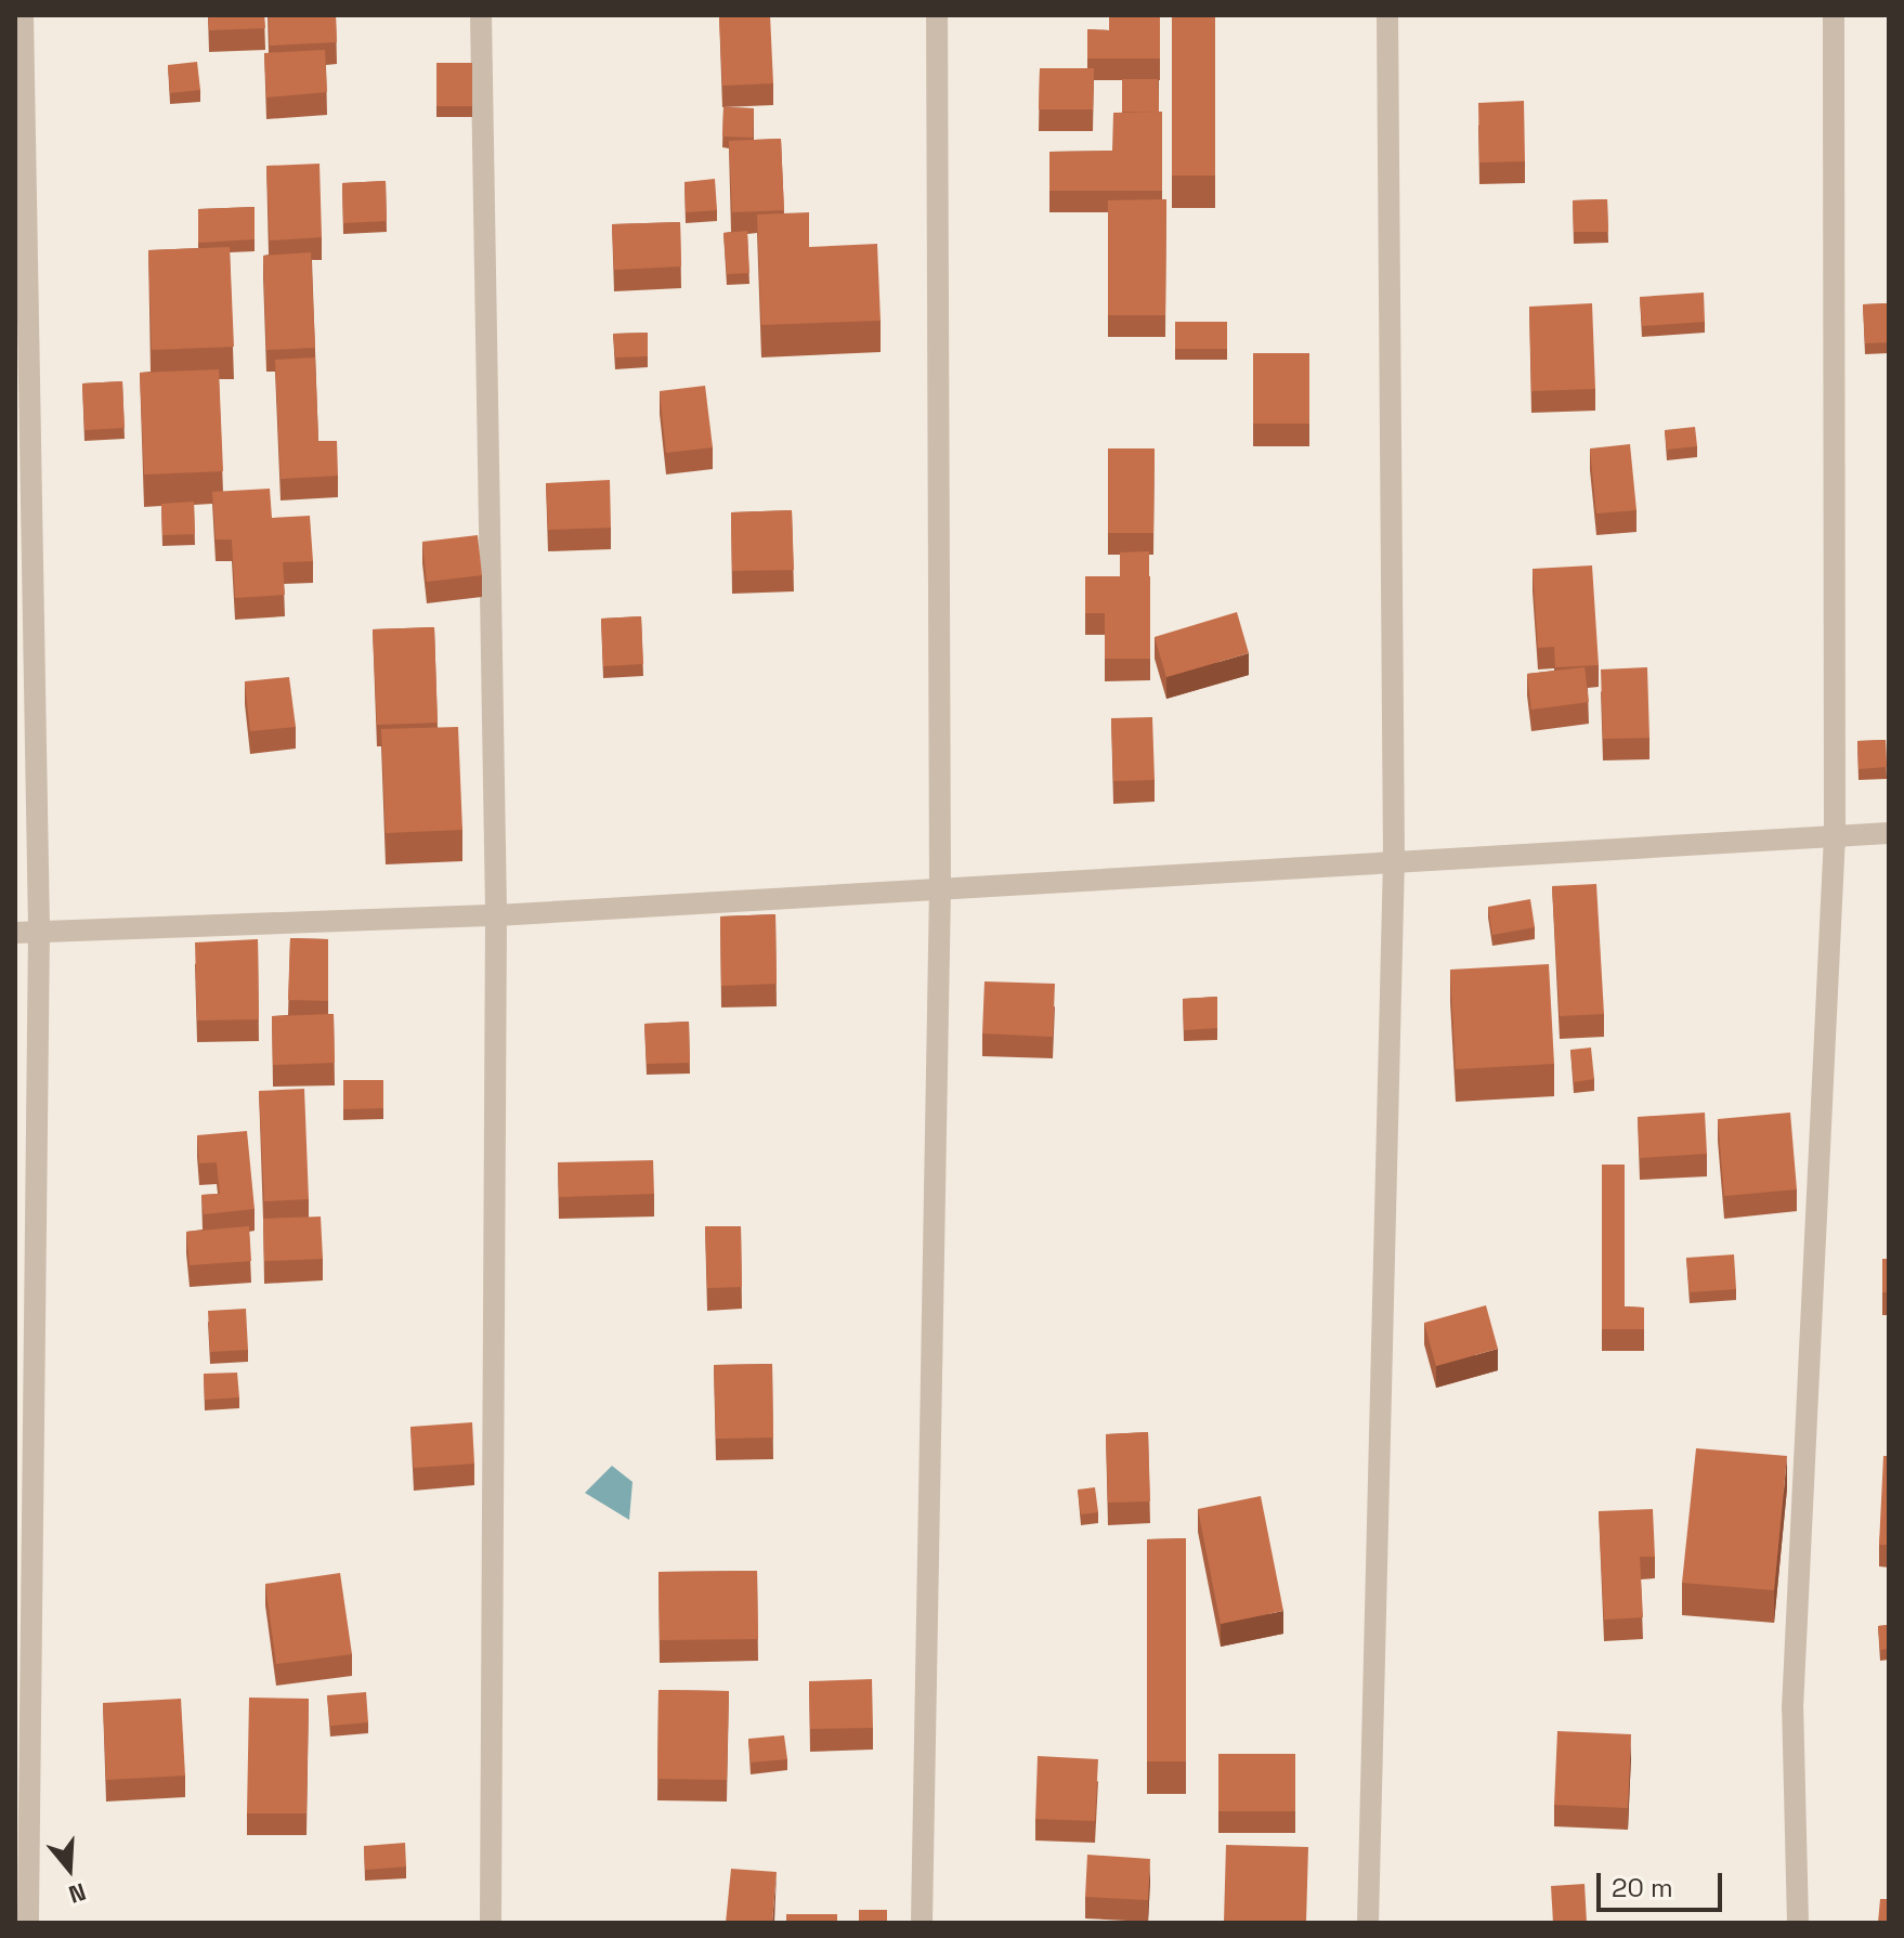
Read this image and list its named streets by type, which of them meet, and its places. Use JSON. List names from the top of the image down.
{
  "scale_bar": "20 m",
  "north": "bottom"
}
